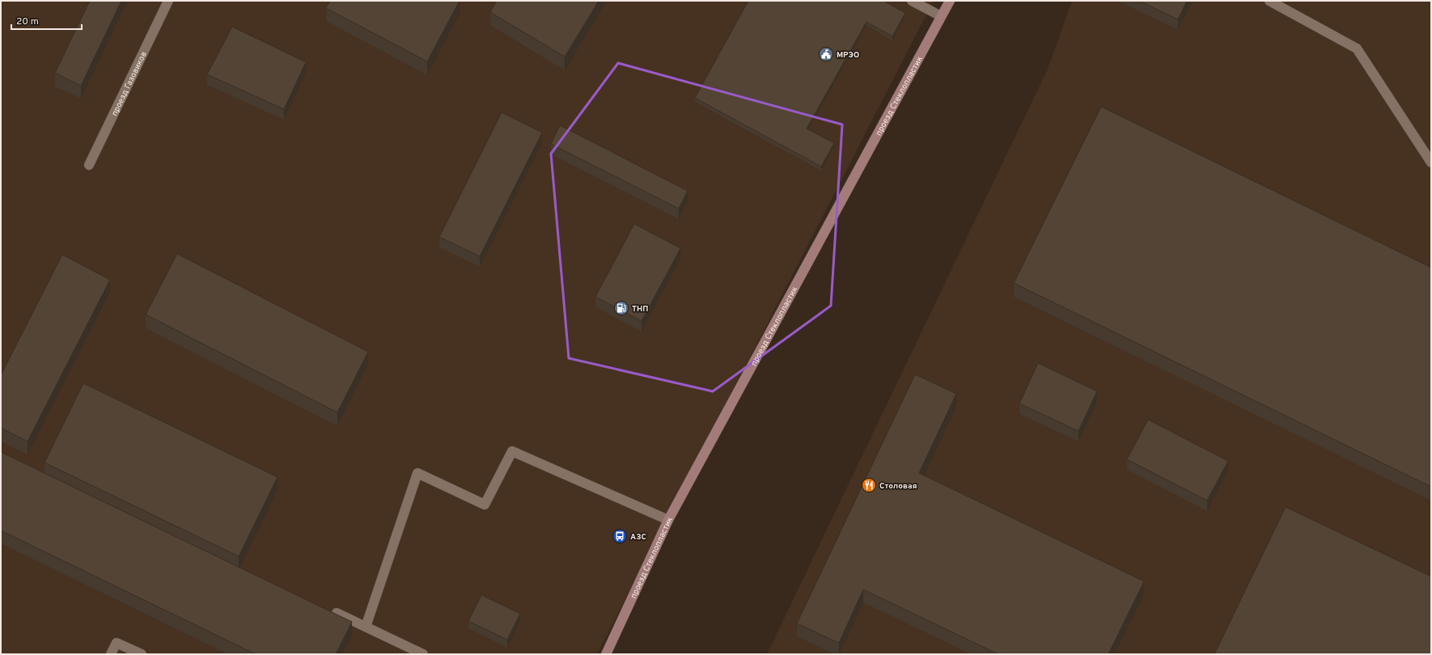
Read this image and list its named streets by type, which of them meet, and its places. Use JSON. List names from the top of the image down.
{
  "streets": {
    "street": ["проезд Газовиков", "проезд Стеклопластик"]
  },
  "places": {
    "public building": ["МРЭО"],
    "fuel station": ["ТНП"],
    "restaurant": ["Столовая"],
    "bus stop": ["АЗС"]
  },
  "scale_bar": "20 m"
}
